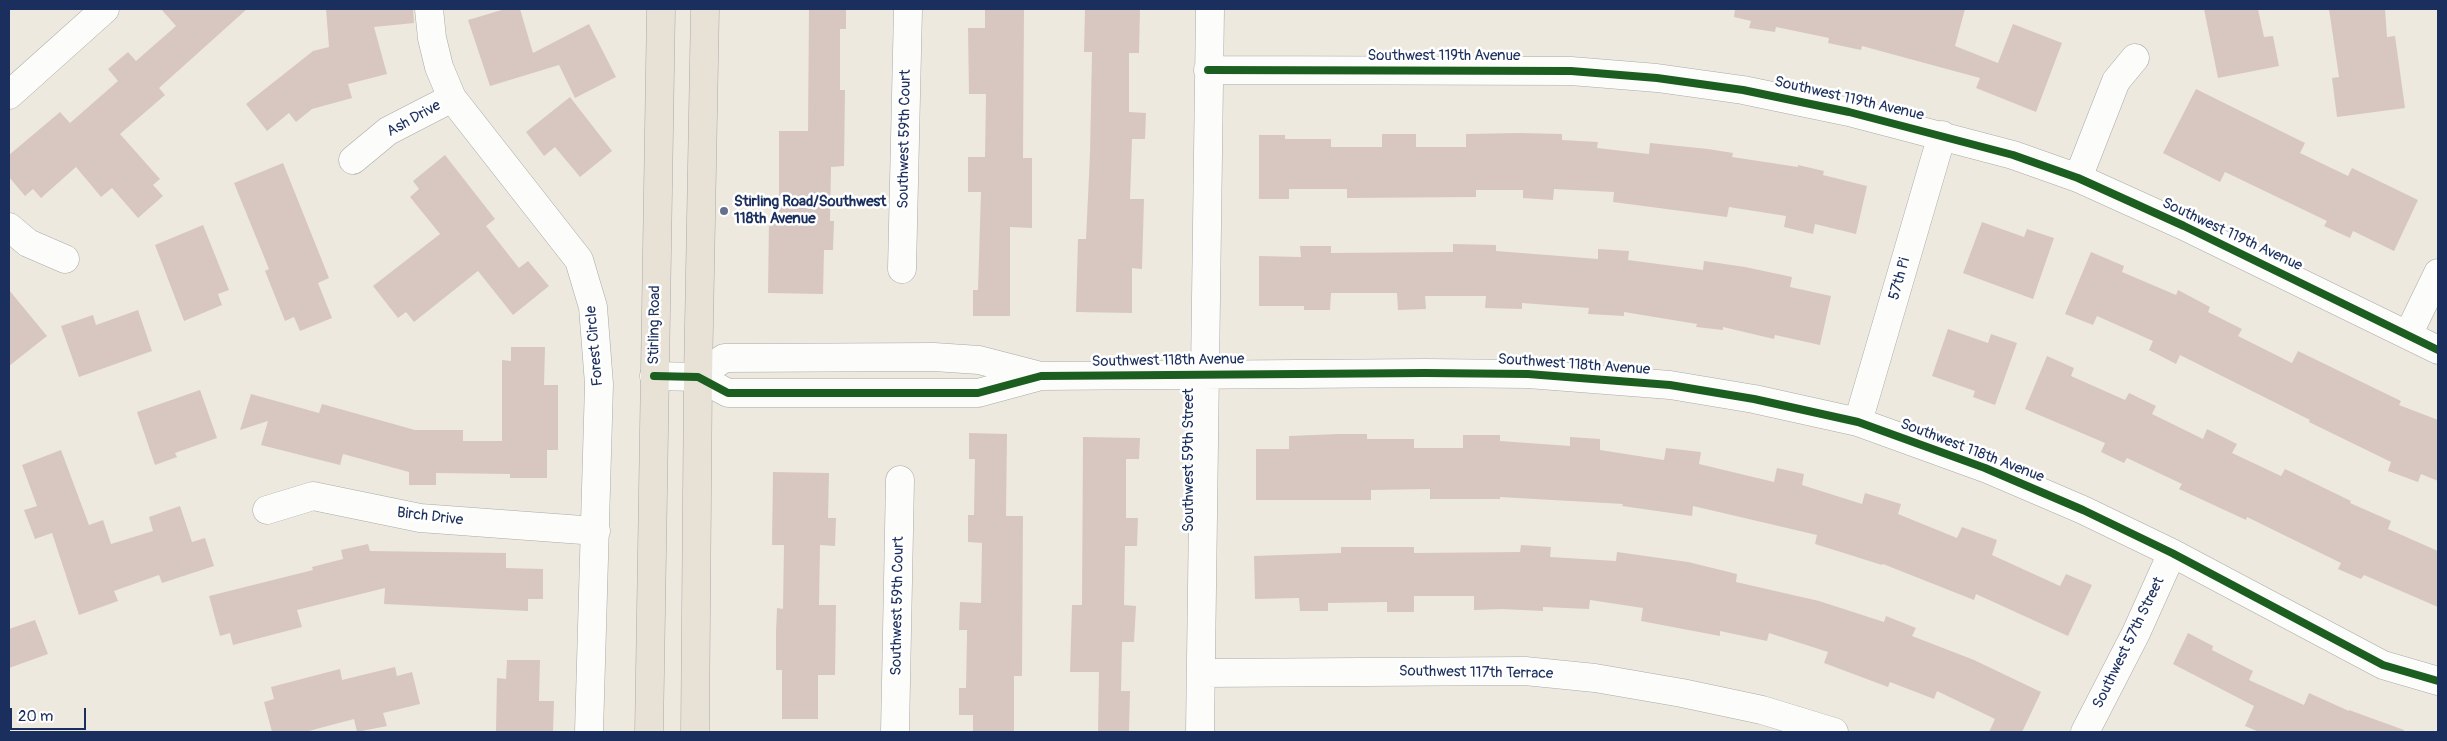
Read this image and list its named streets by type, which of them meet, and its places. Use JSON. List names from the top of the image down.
{
  "streets": {
    "main road": ["Stirling Road"],
    "street": [
      "Southwest 119th Avenue",
      "Ash Drive",
      "Southwest 59th Court",
      "57th Pi",
      "Forest Circle",
      "Southwest 118th Avenue",
      "Southwest 59th Street",
      "Birch Drive",
      "Southwest 57th Street",
      "Southwest 117th Terrace"
    ]
  },
  "crossings": [
    ["Southwest 119th Avenue", "57th Pi"],
    ["Southwest 119th Avenue", "Southwest 59th Street"],
    ["Ash Drive", "Forest Circle"],
    ["57th Pi", "Southwest 118th Avenue"],
    ["Stirling Road", "Southwest 118th Avenue"],
    ["Forest Circle", "Birch Drive"],
    ["Southwest 118th Avenue", "Southwest 59th Street"],
    ["Southwest 118th Avenue", "Southwest 57th Street"],
    ["Southwest 59th Street", "Southwest 117th Terrace"]
  ],
  "places": ["Stirling Road/Southwest 118th Avenue"],
  "scale_bar": "20 m"
}
